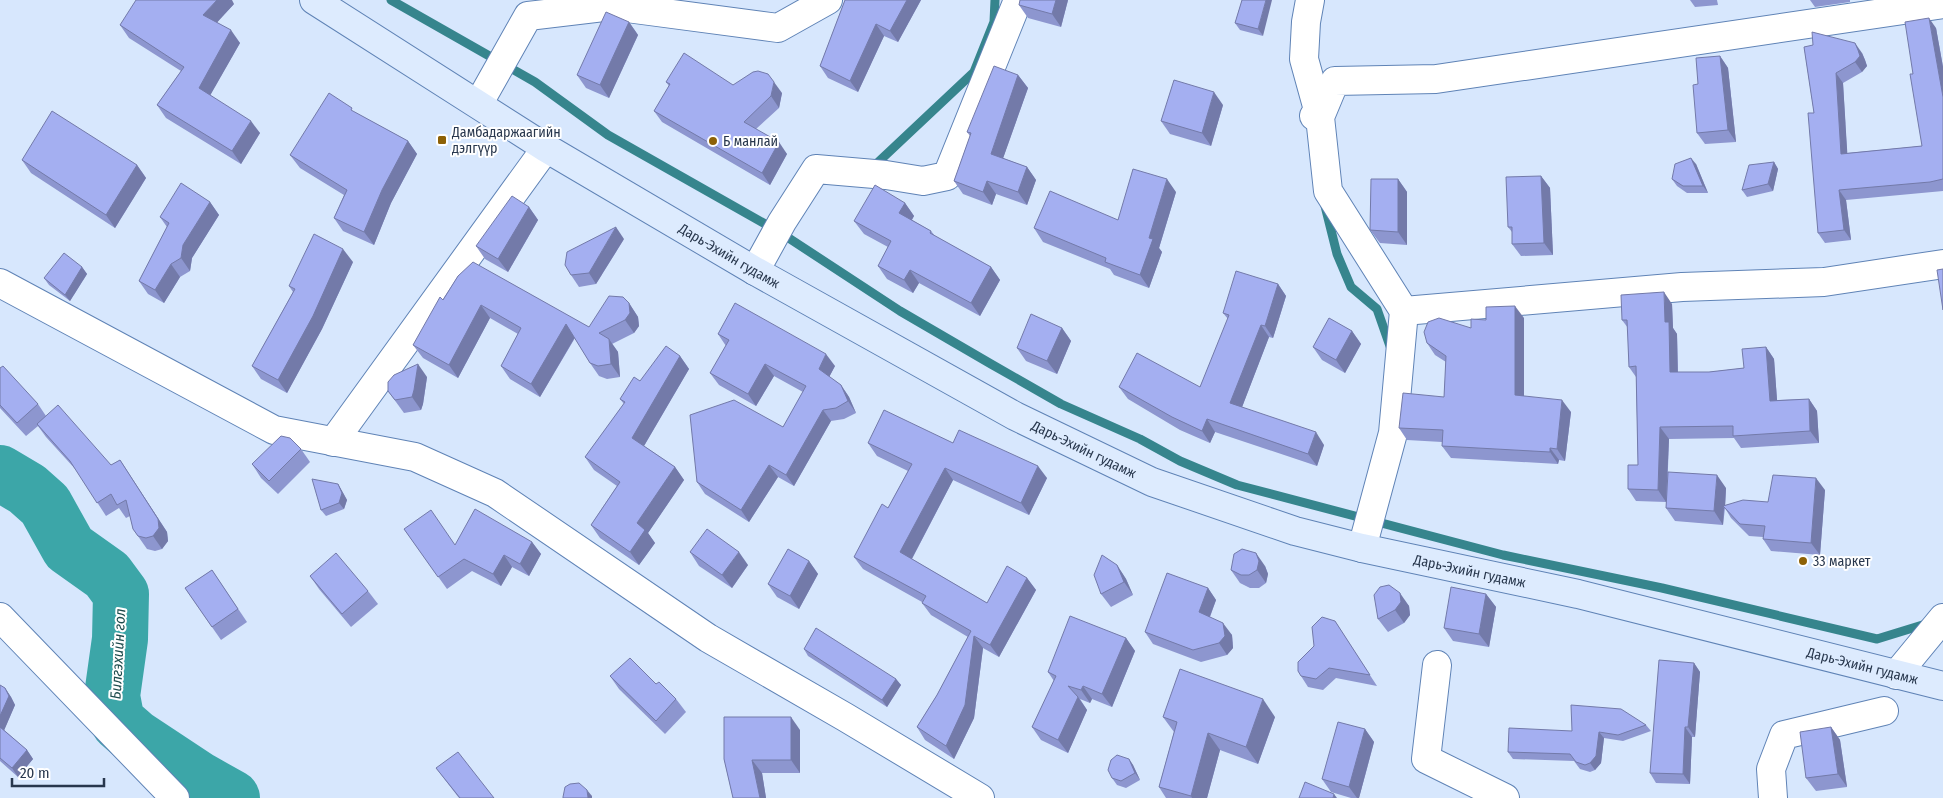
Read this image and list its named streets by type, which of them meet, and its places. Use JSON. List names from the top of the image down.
{
  "streets": {
    "main road": ["Дарь-Эхийн гудамж"]
  },
  "water": ["Билгэхийн гол"],
  "places": {
    "transit": ["Дамбадаржаагийн дэлгүүр"],
    "other": ["Б манлай", "33 маркет"]
  },
  "scale_bar": "20 m"
}
